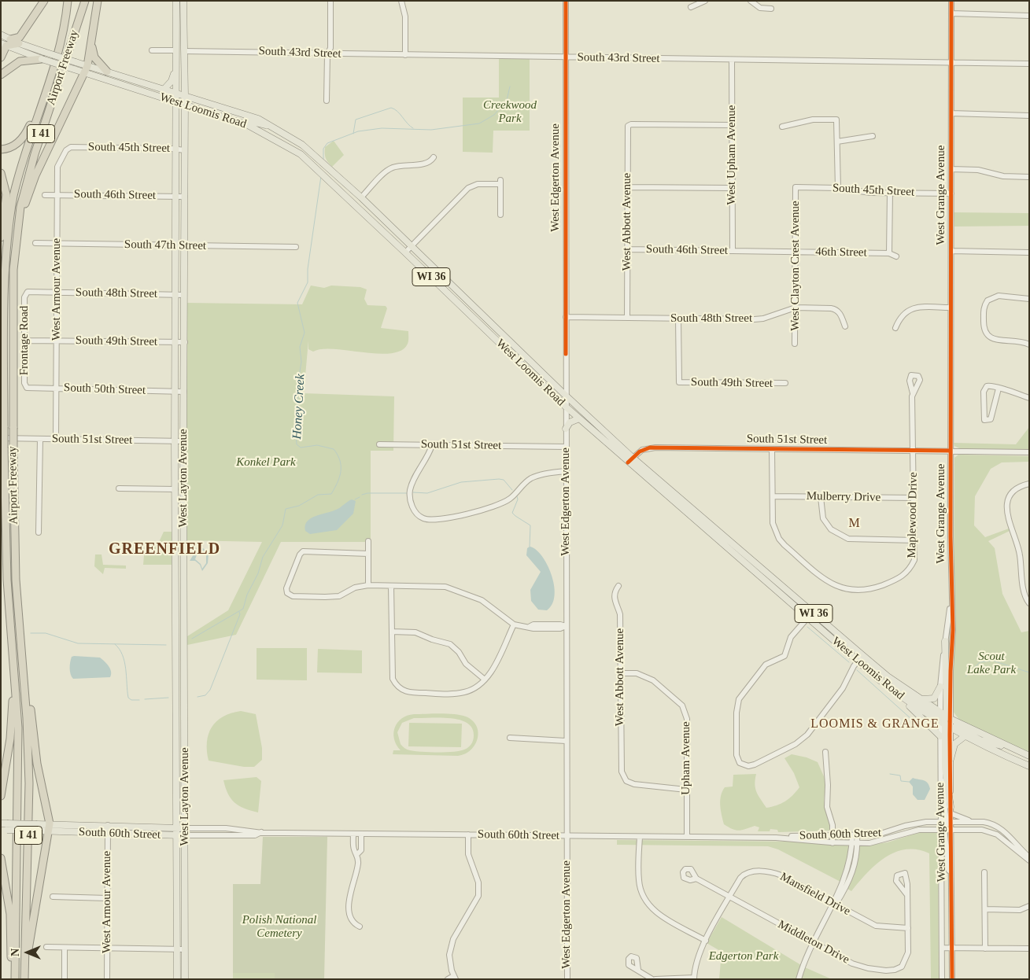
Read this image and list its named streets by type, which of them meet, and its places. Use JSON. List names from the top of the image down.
{
  "streets": {
    "highway": ["Airport Freeway", "I 41"],
    "main road": [
      "West Loomis Road",
      "WI 36",
      "West Layton Avenue",
      "South 60th Street"
    ],
    "street": [
      "South 43rd Street",
      "South 45th Street",
      "West Upham Avenue",
      "West Edgerton Avenue",
      "South 46th Street",
      "West Grange Avenue",
      "West Abbott Avenue",
      "South 47th Street",
      "46th Street",
      "West Clayton Crest Avenue",
      "West Armour Avenue",
      "South 48th Street",
      "Frontage Road",
      "South 49th Street",
      "South 50th Street",
      "South 51st Street",
      "Mulberry Drive",
      "Maplewood Drive",
      "Upham Avenue",
      "Mansfield Drive",
      "Middleton Drive"
    ]
  },
  "crossings": [
    ["South 43rd Street", "West Upham Avenue"],
    ["South 43rd Street", "West Edgerton Avenue"],
    ["South 43rd Street", "West Grange Avenue"],
    ["South 43rd Street", "West Layton Avenue"],
    ["West Loomis Road", "West Edgerton Avenue"],
    ["West Loomis Road", "West Grange Avenue"],
    ["West Loomis Road", "South 51st Street"],
    ["West Loomis Road", "West Layton Avenue"],
    ["South 45th Street", "West Grange Avenue"],
    ["South 45th Street", "West Clayton Crest Avenue"],
    ["South 45th Street", "West Armour Avenue"],
    ["South 45th Street", "West Layton Avenue"],
    ["West Upham Avenue", "South 46th Street"],
    ["West Upham Avenue", "West Abbott Avenue"],
    ["West Edgerton Avenue", "South 48th Street"],
    ["West Edgerton Avenue", "South 51st Street"],
    ["West Edgerton Avenue", "South 60th Street"],
    ["South 46th Street", "West Abbott Avenue"],
    ["South 46th Street", "46th Street"],
    ["South 46th Street", "West Armour Avenue"],
    ["South 46th Street", "West Layton Avenue"],
    ["West Grange Avenue", "South 51st Street"],
    ["West Grange Avenue", "South 60th Street"],
    ["West Abbott Avenue", "South 48th Street"],
    ["West Abbott Avenue", "Upham Avenue"],
    ["South 47th Street", "West Armour Avenue"],
    ["South 47th Street", "West Layton Avenue"],
    ["46th Street", "West Clayton Crest Avenue"],
    ["West Clayton Crest Avenue", "South 48th Street"],
    ["West Armour Avenue", "South 48th Street"],
    ["West Armour Avenue", "South 49th Street"],
    ["West Armour Avenue", "South 50th Street"],
    ["West Armour Avenue", "South 51st Street"],
    ["West Armour Avenue", "South 60th Street"],
    ["South 48th Street", "Frontage Road"],
    ["South 48th Street", "South 49th Street"],
    ["South 48th Street", "West Layton Avenue"],
    ["Frontage Road", "South 49th Street"],
    ["Frontage Road", "South 50th Street"],
    ["South 49th Street", "West Layton Avenue"],
    ["South 50th Street", "West Layton Avenue"],
    ["South 51st Street", "West Layton Avenue"],
    ["South 51st Street", "Maplewood Drive"],
    ["West Layton Avenue", "South 60th Street"],
    ["Mulberry Drive", "Maplewood Drive"],
    ["Upham Avenue", "South 60th Street"],
    ["Mansfield Drive", "Middleton Drive"]
  ],
  "districts": ["M", "GREENFIELD", "LOOMIS & GRANGE"],
  "water": ["Honey Creek"],
  "parks": [
    "Creekwood Park",
    "Konkel Park",
    "Scout Lake Park",
    "Polish National Cemetery",
    "Edgerton Park"
  ],
  "north": "left"
}
